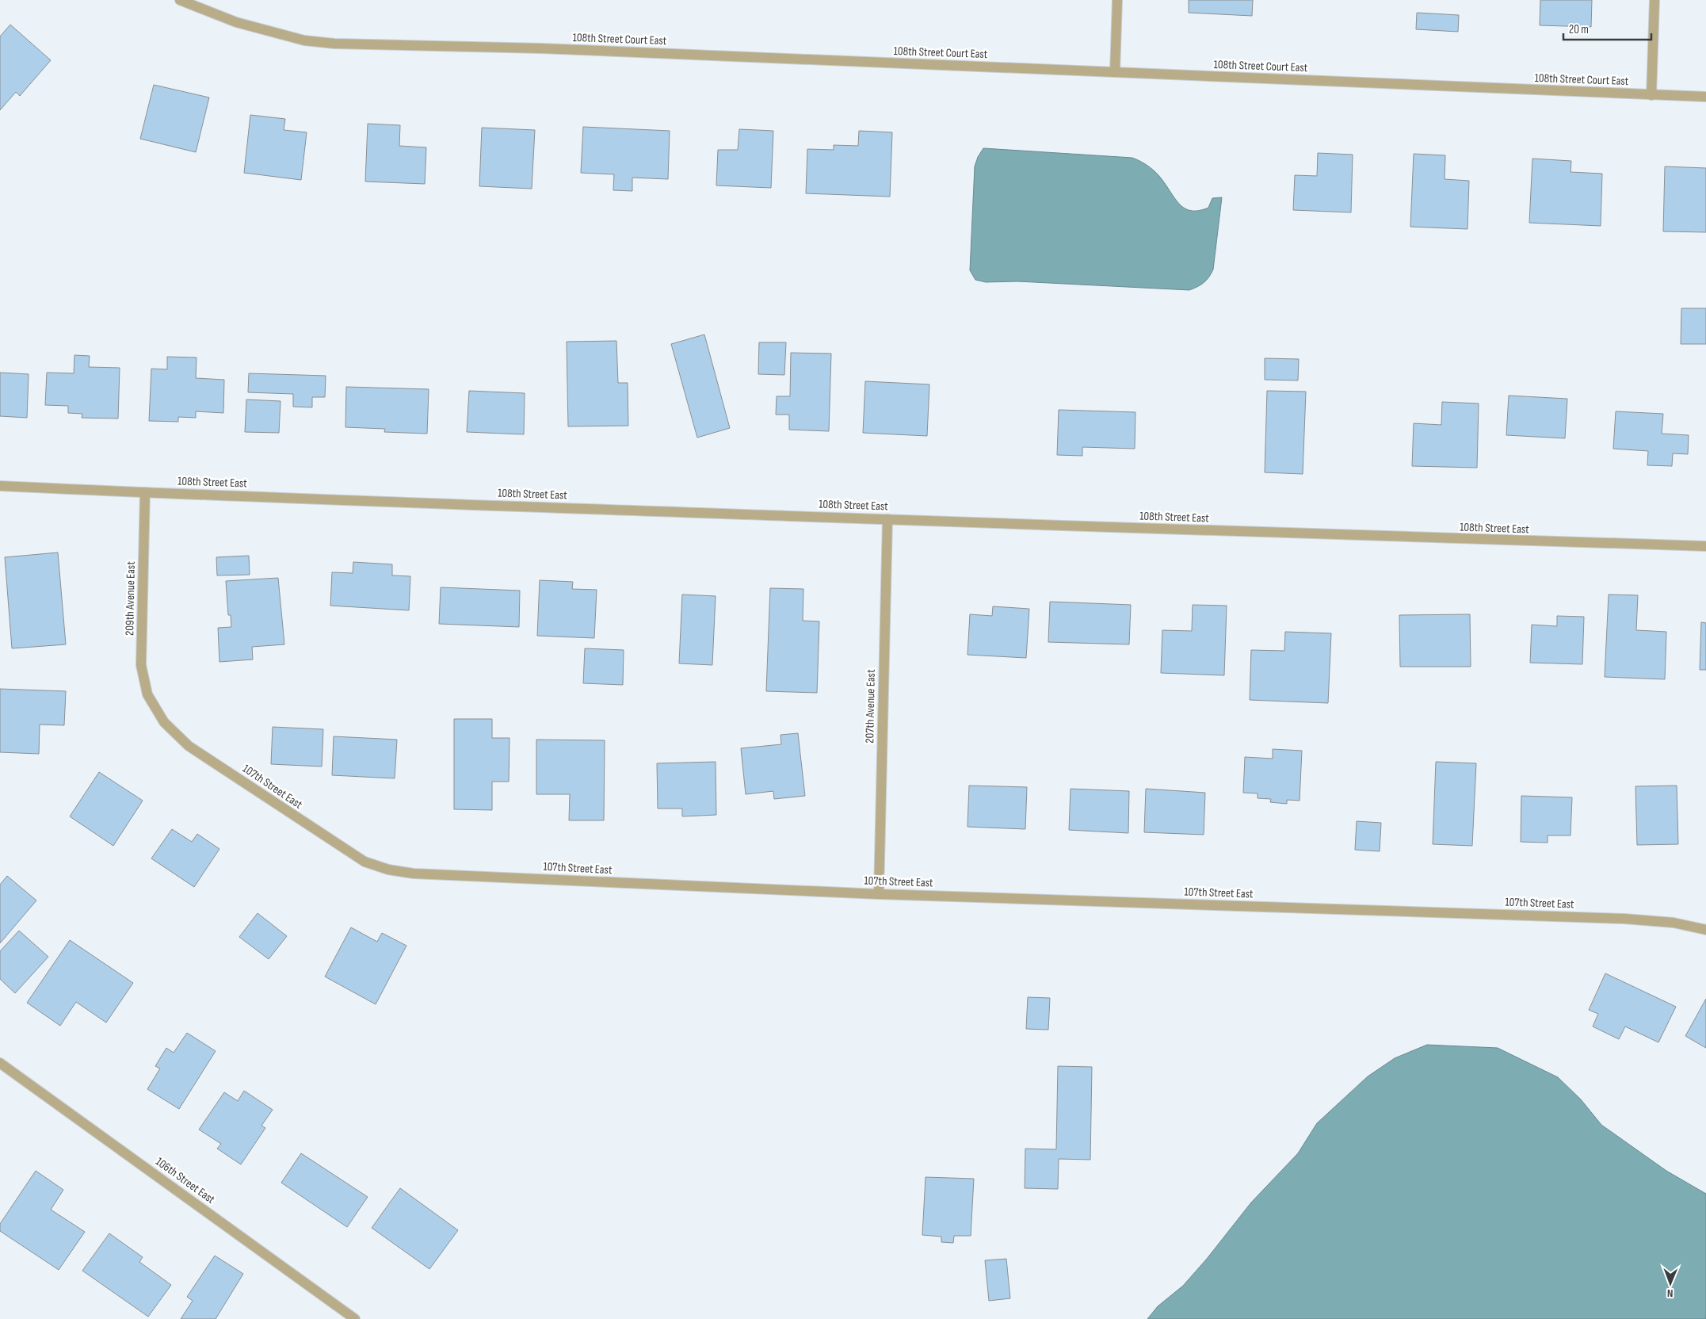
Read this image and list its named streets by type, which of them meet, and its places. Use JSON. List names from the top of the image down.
{
  "streets": {
    "street": [
      "108th Street Court East",
      "108th Street East",
      "209th Avenue East",
      "207th Avenue East",
      "107th Street East",
      "106th Street East"
    ]
  },
  "crossings": [
    ["108th Street East", "209th Avenue East"],
    ["108th Street East", "207th Avenue East"],
    ["209th Avenue East", "107th Street East"],
    ["207th Avenue East", "107th Street East"]
  ],
  "scale_bar": "20 m",
  "north": "bottom"
}
